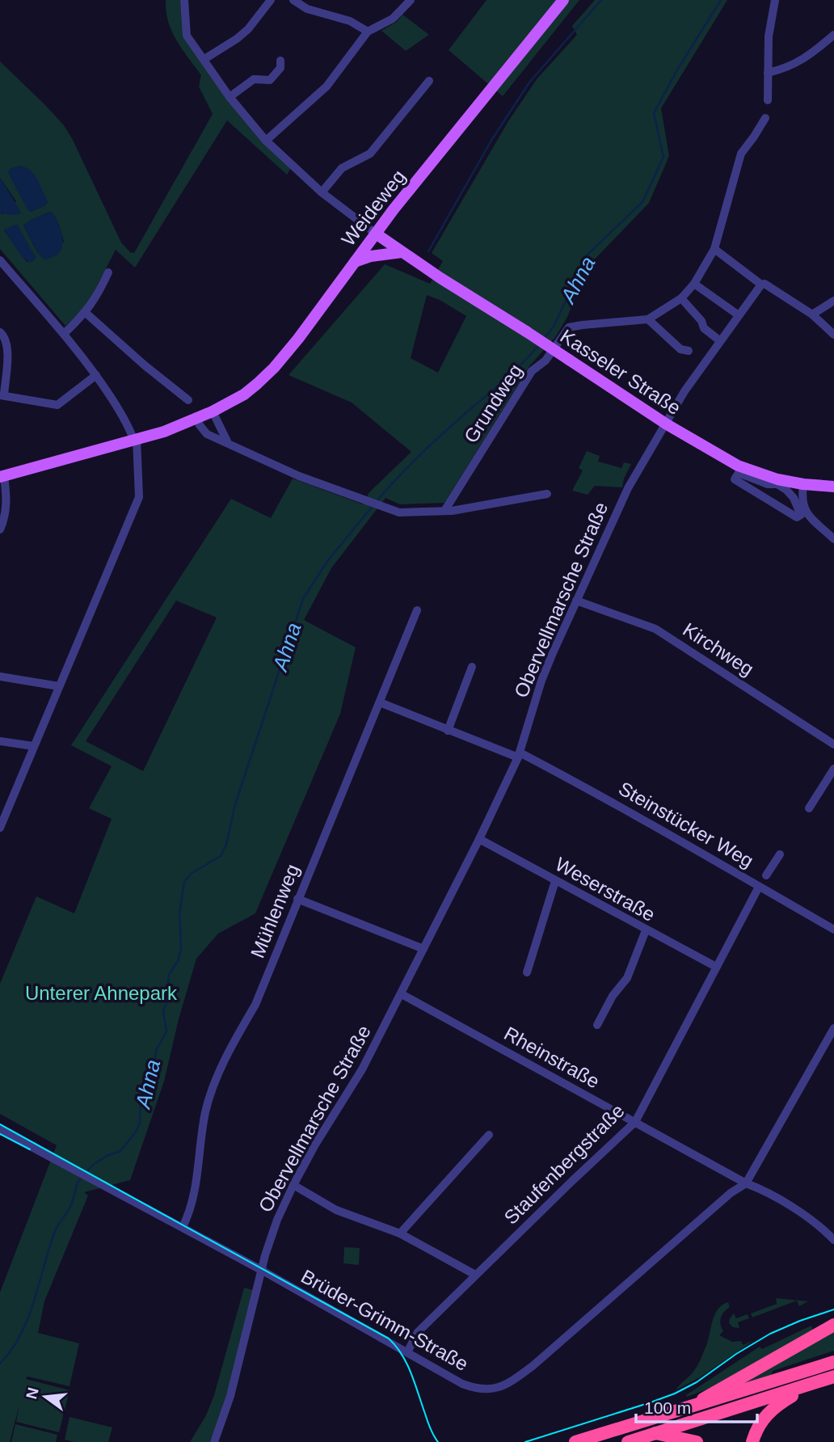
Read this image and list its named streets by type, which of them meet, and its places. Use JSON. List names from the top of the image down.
{
  "streets": {
    "main road": ["Weideweg", "Kasseler Straße"],
    "street": [
      "Grundweg",
      "Obervellmarsche Straße",
      "Kirchweg",
      "Steinstücker Weg",
      "Weserstraße",
      "Mühlenweg",
      "Rheinstraße",
      "Staufenbergstraße",
      "Brüder-Grimm-Straße"
    ]
  },
  "crossings": [
    ["Weideweg", "Kasseler Straße"],
    ["Kasseler Straße", "Obervellmarsche Straße"],
    ["Obervellmarsche Straße", "Kirchweg"],
    ["Obervellmarsche Straße", "Steinstücker Weg"],
    ["Obervellmarsche Straße", "Weserstraße"],
    ["Obervellmarsche Straße", "Rheinstraße"],
    ["Obervellmarsche Straße", "Brüder-Grimm-Straße"],
    ["Steinstücker Weg", "Mühlenweg"],
    ["Steinstücker Weg", "Staufenbergstraße"],
    ["Weserstraße", "Staufenbergstraße"],
    ["Mühlenweg", "Brüder-Grimm-Straße"],
    ["Rheinstraße", "Staufenbergstraße"],
    ["Rheinstraße", "Brüder-Grimm-Straße"],
    ["Staufenbergstraße", "Brüder-Grimm-Straße"]
  ],
  "water": ["Ahna"],
  "parks": ["Unterer Ahnepark"],
  "scale_bar": "100 m",
  "north": "left"
}
